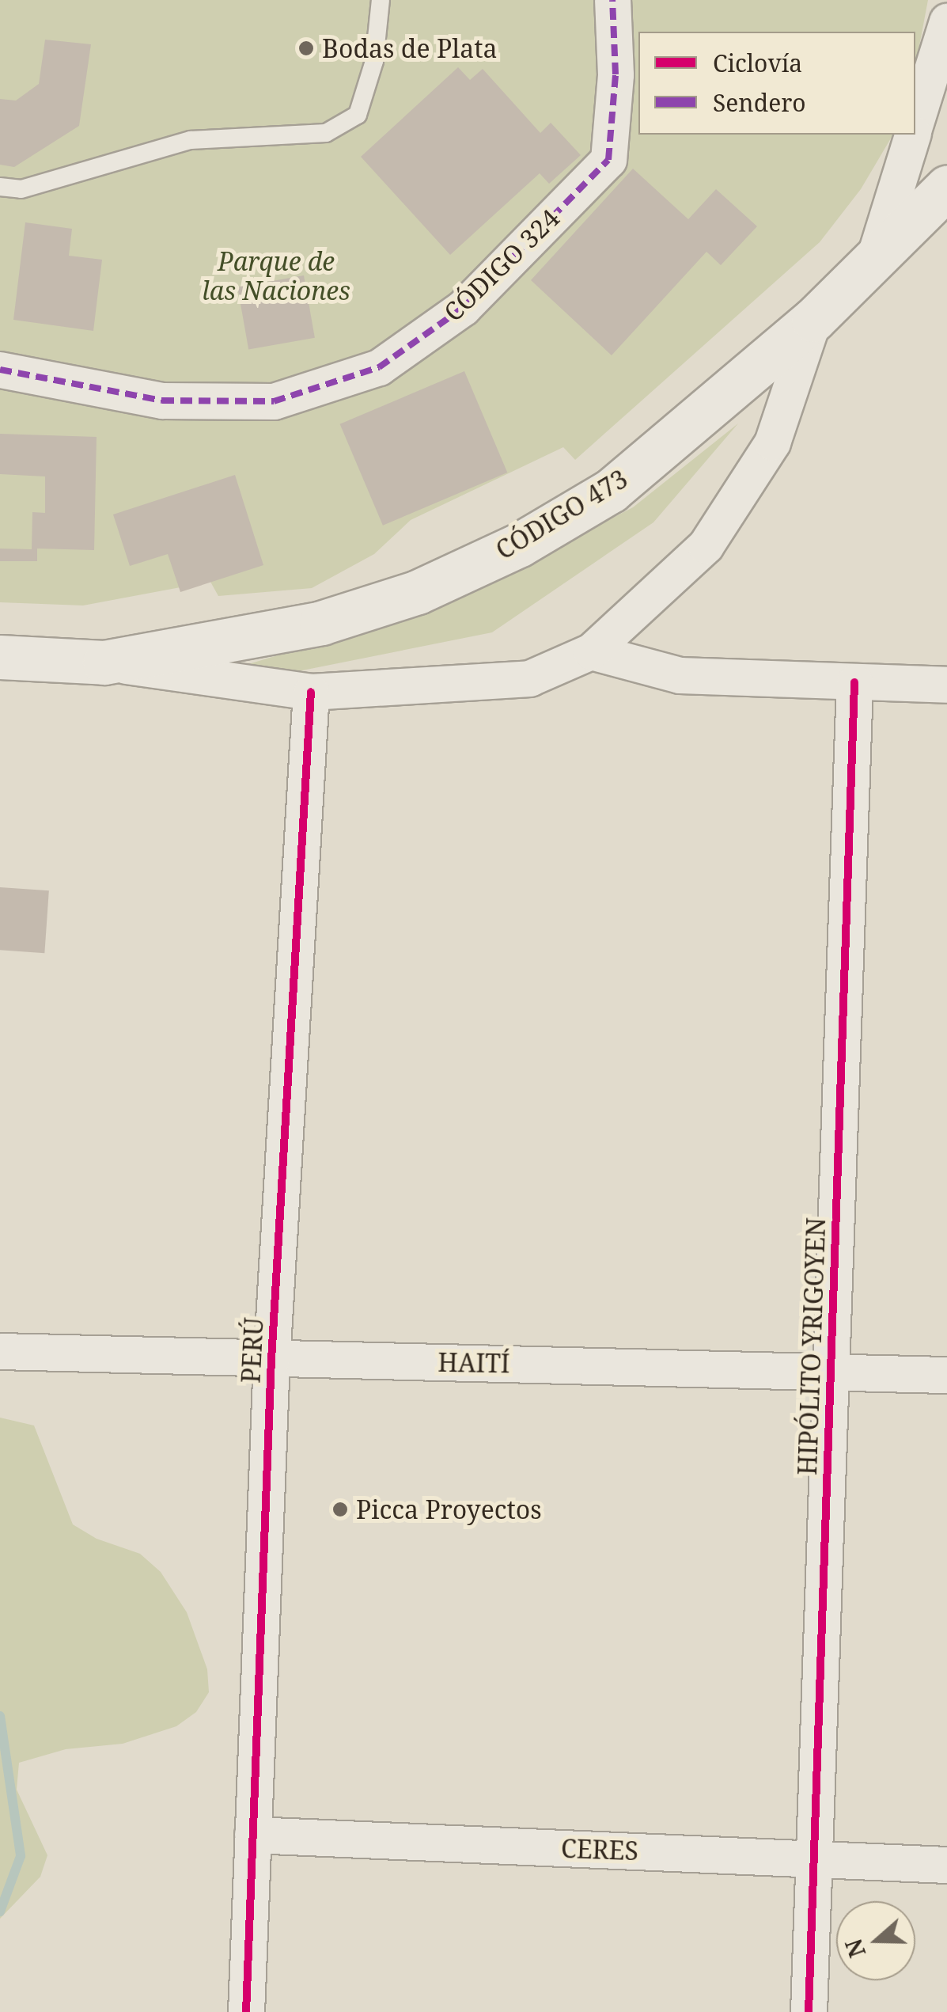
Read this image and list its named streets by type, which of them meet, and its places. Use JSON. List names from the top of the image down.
{
  "streets": {
    "main road": ["CÓDIGO 473"],
    "street": [
      "CÓDIGO 324",
      "HIPÓLITO YRIGOYEN",
      "PERÚ",
      "HAITÍ",
      "CERES"
    ]
  },
  "crossings": [
    ["HIPÓLITO YRIGOYEN", "HAITÍ"],
    ["HIPÓLITO YRIGOYEN", "CERES"],
    ["PERÚ", "HAITÍ"],
    ["PERÚ", "CERES"]
  ],
  "parks": ["Parque de las Naciones"],
  "places": ["Bodas de Plata", "Picca Proyectos"],
  "legend": ["Ciclovía", "Sendero"],
  "north": "left"
}
